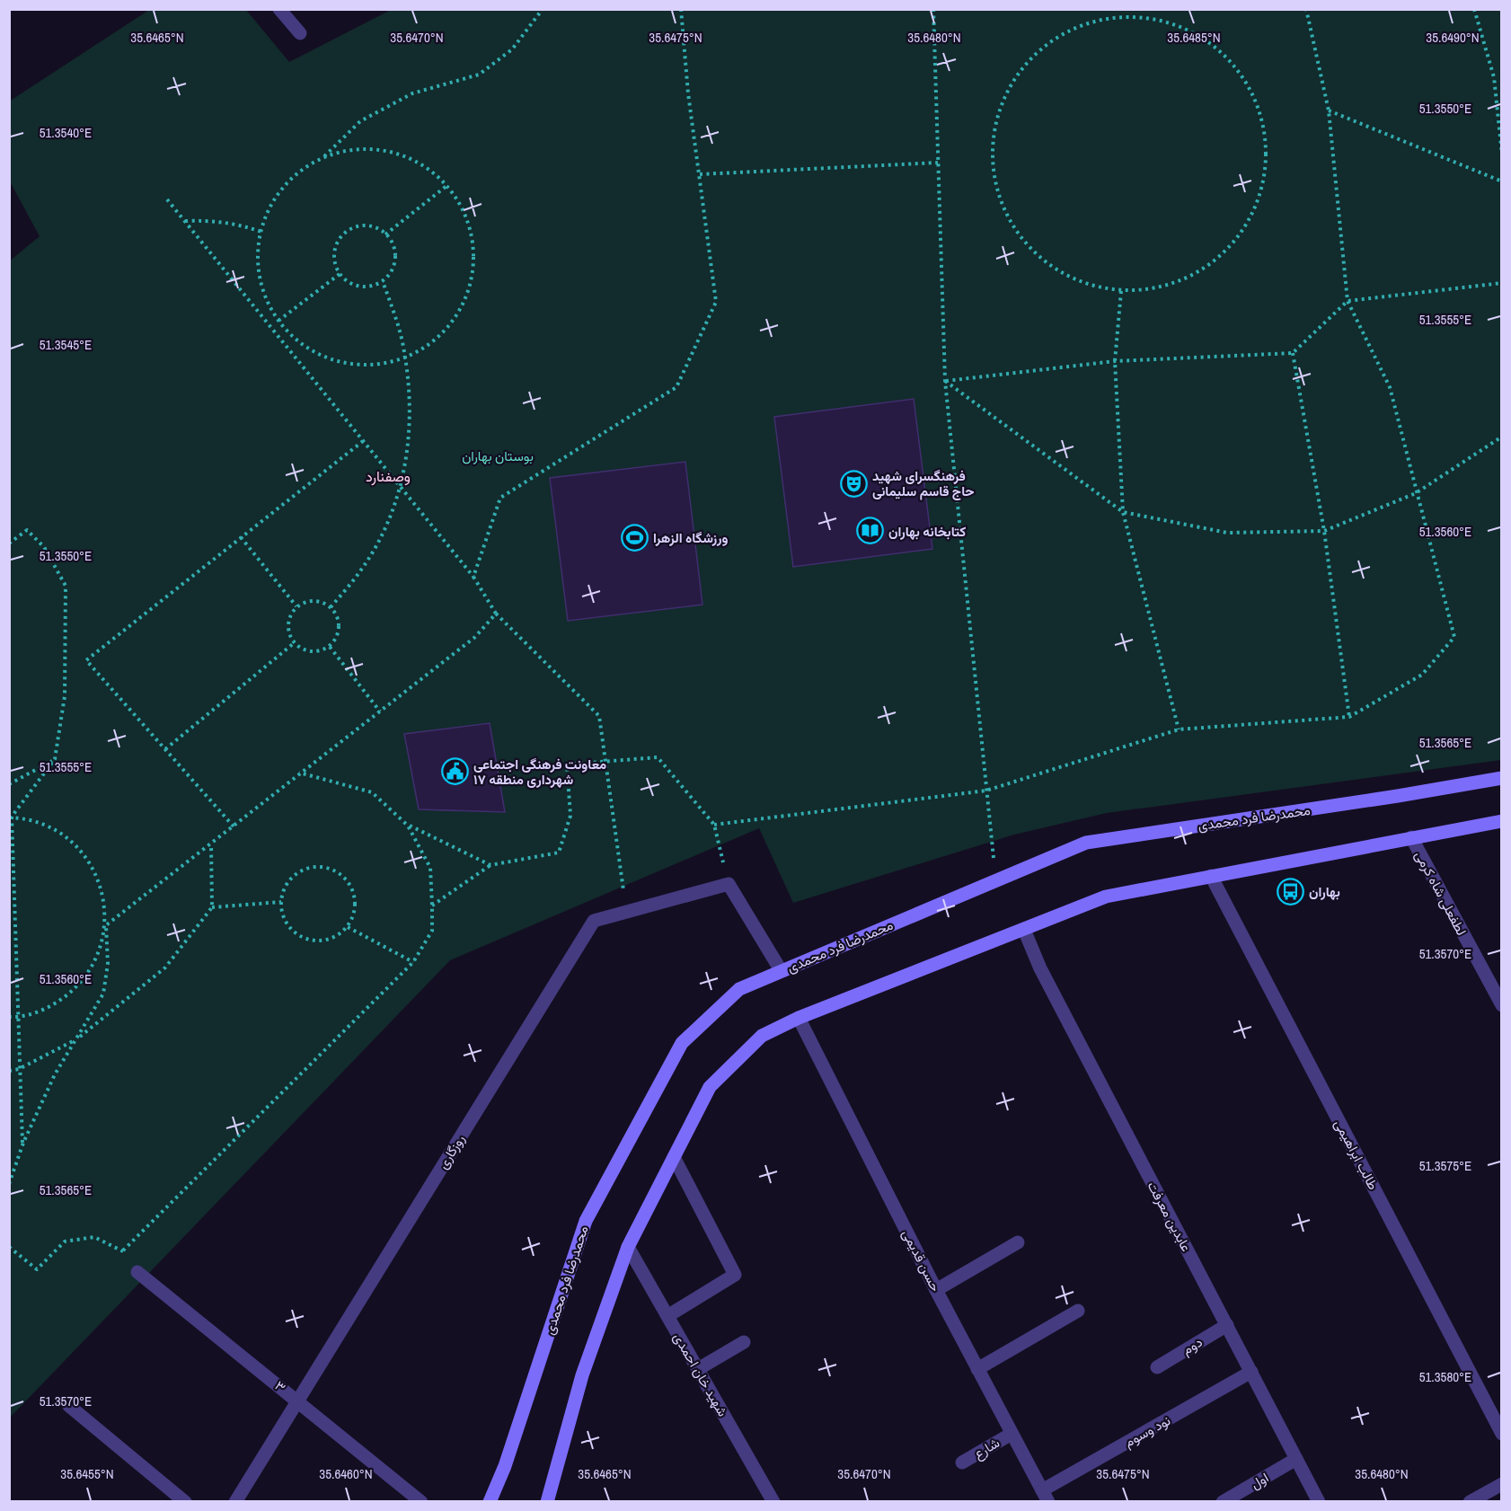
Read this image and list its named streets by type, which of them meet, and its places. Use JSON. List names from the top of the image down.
{
  "streets": {
    "main road": ["محمدرضا فرد محمدی"],
    "street": [
      "لطفعلی شاه کرمی",
      "روزگاری",
      "طالب ابراهیمی",
      "عابدین معرفت",
      "حسن قدیمی",
      "دوم",
      "شهید خان احمدی",
      "۳",
      "نود وسوم",
      "شارع",
      "اول"
    ]
  },
  "crossings": [
    ["روزگاری", "۳"],
    ["عابدین معرفت", "دوم"],
    ["عابدین معرفت", "نود وسوم"],
    ["عابدین معرفت", "اول"],
    ["حسن قدیمی", "نود وسوم"],
    ["حسن قدیمی", "شارع"]
  ],
  "districts": ["وصفنارد"],
  "parks": ["بوستان بهاران"],
  "places": {
    "theatre": ["فرهنگسرای شهید حاج قاسم سلیمانی"],
    "library": ["کتابخانه بهاران"],
    "sports": ["ورزشگاه الزهرا"],
    "public building": ["معاونت فرهنگی اجتماعی شهرداری منطقه ۱۷"],
    "bus stop": ["بهاران"]
  },
  "coordinates": [
    "35.6465°N",
    "35.6470°N",
    "35.6475°N",
    "35.6480°N",
    "35.6485°N",
    "35.6490°N",
    "51.3550°E",
    "51.3540°E",
    "51.3555°E",
    "51.3545°E",
    "51.3560°E",
    "51.3565°E",
    "51.3570°E",
    "51.3575°E",
    "51.3580°E",
    "35.6455°N",
    "35.6460°N"
  ]
}
